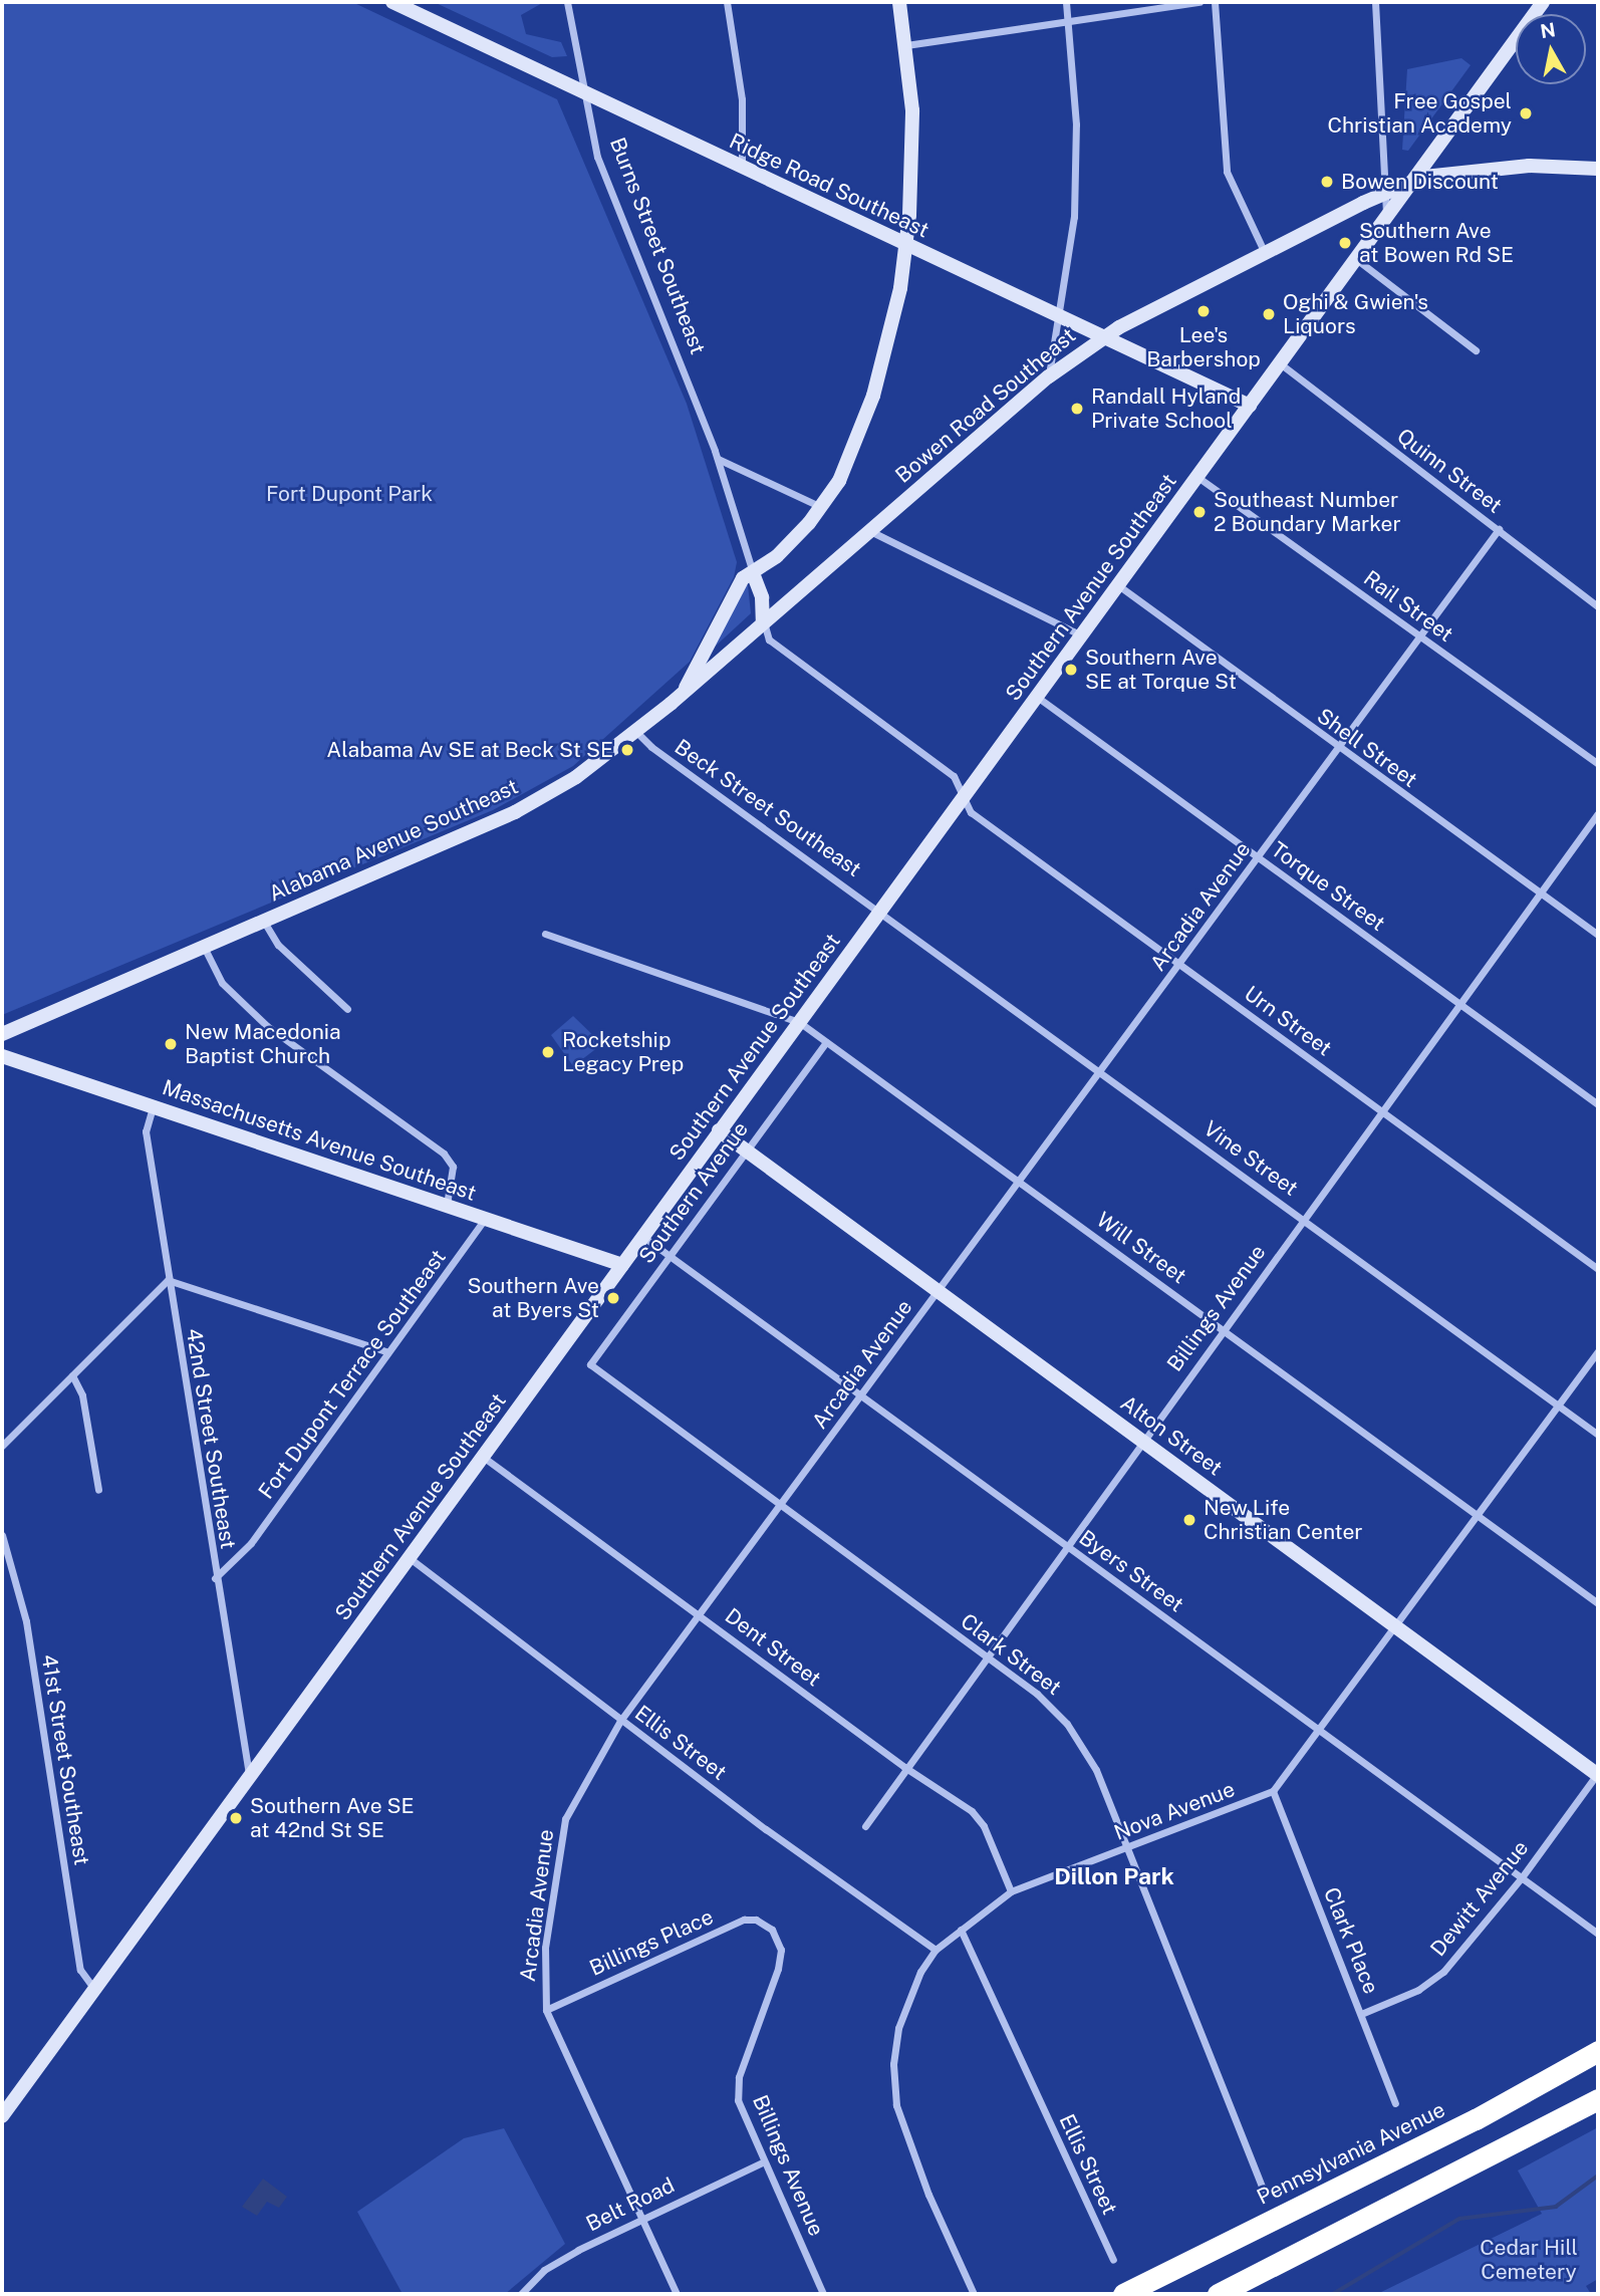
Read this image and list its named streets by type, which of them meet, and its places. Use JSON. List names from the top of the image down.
{
  "streets": {
    "highway": ["Pennsylvania Avenue"],
    "street": [
      "Ridge Road Southeast",
      "Burns Street Southeast",
      "Bowen Road Southeast",
      "Quinn Street",
      "Southern Avenue Southeast",
      "Rail Street",
      "Shell Street",
      "Beck Street Southeast",
      "Alabama Avenue Southeast",
      "Torque Street",
      "Arcadia Avenue",
      "Urn Street",
      "Massachusetts Avenue Southeast",
      "Vine Street",
      "Southern Avenue",
      "Will Street",
      "Billings Avenue",
      "Fort Dupont Terrace Southeast",
      "Alton Street",
      "42nd Street Southeast",
      "Byers Street",
      "Dent Street",
      "Clark Street",
      "Ellis Street",
      "41st Street Southeast",
      "Nova Avenue",
      "Dewitt Avenue",
      "Clark Place",
      "Billings Place",
      "Belt Road"
    ]
  },
  "crossings": [
    ["Ridge Road Southeast", "Burns Street Southeast"],
    ["Ridge Road Southeast", "Bowen Road Southeast"],
    ["Ridge Road Southeast", "Southern Avenue Southeast"],
    ["Burns Street Southeast", "Bowen Road Southeast"],
    ["Burns Street Southeast", "Alabama Avenue Southeast"],
    ["Burns Street Southeast", "Urn Street"],
    ["Bowen Road Southeast", "Southern Avenue Southeast"],
    ["Bowen Road Southeast", "Alabama Avenue Southeast"],
    ["Bowen Road Southeast", "Urn Street"],
    ["Quinn Street", "Southern Avenue Southeast"],
    ["Quinn Street", "Arcadia Avenue"],
    ["Southern Avenue Southeast", "Rail Street"],
    ["Southern Avenue Southeast", "Shell Street"],
    ["Southern Avenue Southeast", "Beck Street Southeast"],
    ["Southern Avenue Southeast", "Torque Street"],
    ["Southern Avenue Southeast", "Urn Street"],
    ["Southern Avenue Southeast", "Massachusetts Avenue Southeast"],
    ["Southern Avenue Southeast", "Vine Street"],
    ["Southern Avenue Southeast", "Will Street"],
    ["Southern Avenue Southeast", "Alton Street"],
    ["Southern Avenue Southeast", "42nd Street Southeast"],
    ["Southern Avenue Southeast", "Byers Street"],
    ["Southern Avenue Southeast", "Dent Street"],
    ["Southern Avenue Southeast", "Ellis Street"],
    ["Southern Avenue Southeast", "41st Street Southeast"],
    ["Rail Street", "Arcadia Avenue"],
    ["Shell Street", "Arcadia Avenue"],
    ["Shell Street", "Billings Avenue"],
    ["Beck Street Southeast", "Alabama Avenue Southeast"],
    ["Beck Street Southeast", "Vine Street"],
    ["Alabama Avenue Southeast", "Urn Street"],
    ["Torque Street", "Arcadia Avenue"],
    ["Torque Street", "Billings Avenue"],
    ["Arcadia Avenue", "Urn Street"],
    ["Arcadia Avenue", "Vine Street"],
    ["Arcadia Avenue", "Will Street"],
    ["Arcadia Avenue", "Alton Street"],
    ["Arcadia Avenue", "Byers Street"],
    ["Arcadia Avenue", "Dent Street"],
    ["Arcadia Avenue", "Clark Street"],
    ["Arcadia Avenue", "Ellis Street"],
    ["Arcadia Avenue", "Billings Place"],
    ["Arcadia Avenue", "Belt Road"],
    ["Urn Street", "Billings Avenue"],
    ["Massachusetts Avenue Southeast", "Fort Dupont Terrace Southeast"],
    ["Massachusetts Avenue Southeast", "42nd Street Southeast"],
    ["Vine Street", "Billings Avenue"],
    ["Southern Avenue", "Will Street"],
    ["Southern Avenue", "Alton Street"],
    ["Southern Avenue", "Byers Street"],
    ["Southern Avenue", "Clark Street"],
    ["Will Street", "Billings Avenue"],
    ["Billings Avenue", "Alton Street"],
    ["Billings Avenue", "Byers Street"],
    ["Billings Avenue", "Dent Street"],
    ["Billings Avenue", "Clark Street"],
    ["Billings Avenue", "Billings Place"],
    ["Billings Avenue", "Belt Road"],
    ["Fort Dupont Terrace Southeast", "42nd Street Southeast"],
    ["Alton Street", "Dewitt Avenue"],
    ["Byers Street", "Dewitt Avenue"],
    ["Dent Street", "Nova Avenue"],
    ["Clark Street", "Nova Avenue"],
    ["Ellis Street", "Nova Avenue"],
    ["Nova Avenue", "Clark Place"],
    ["Dewitt Avenue", "Clark Place"]
  ],
  "districts": ["Dillon Park"],
  "parks": ["Fort Dupont Park", "Cedar Hill Cemetery"],
  "places": [
    "Free Gospel Christian Academy",
    "Bowen Discount",
    "Southern Ave at Bowen Rd SE",
    "Lee's Barbershop",
    "Oghi & Gwien's Liquors",
    "Randall Hyland Private School",
    "Southeast Number 2 Boundary Marker",
    "Southern Ave SE at Torque St",
    "Alabama Av SE at Beck St SE",
    "New Macedonia Baptist Church",
    "Rocketship Legacy Prep",
    "Southern Ave at Byers St",
    "New Life Christian Center",
    "Southern Ave SE at 42nd St SE"
  ],
  "north": "top"
}
